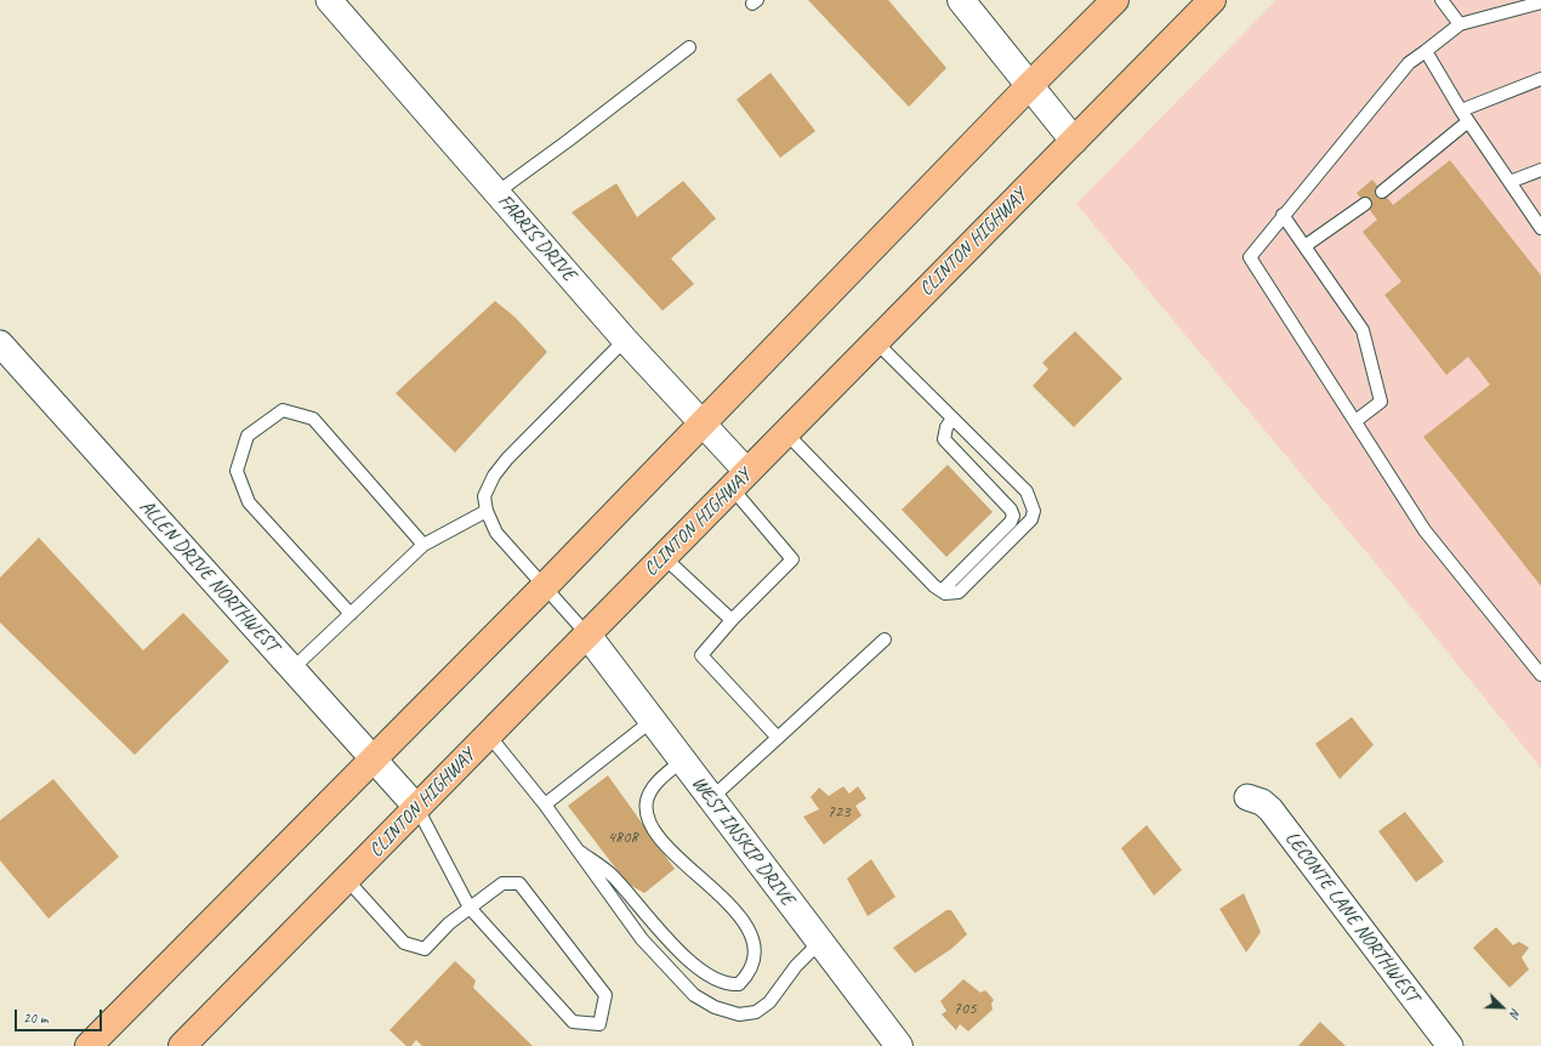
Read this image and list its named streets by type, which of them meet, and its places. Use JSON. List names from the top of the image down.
{
  "streets": {
    "highway": ["CLINTON HIGHWAY"],
    "street": [
      "FARRIS DRIVE",
      "ALLEN DRIVE NORTHWEST",
      "WEST INSKIP DRIVE",
      "LECONTE LANE NORTHWEST"
    ]
  },
  "crossings": [
    ["FARRIS DRIVE", "CLINTON HIGHWAY"],
    ["CLINTON HIGHWAY", "ALLEN DRIVE NORTHWEST"],
    ["CLINTON HIGHWAY", "WEST INSKIP DRIVE"]
  ],
  "house_numbers": ["723", "4808", "705"],
  "scale_bar": "20 m",
  "north": "bottom right"
}
